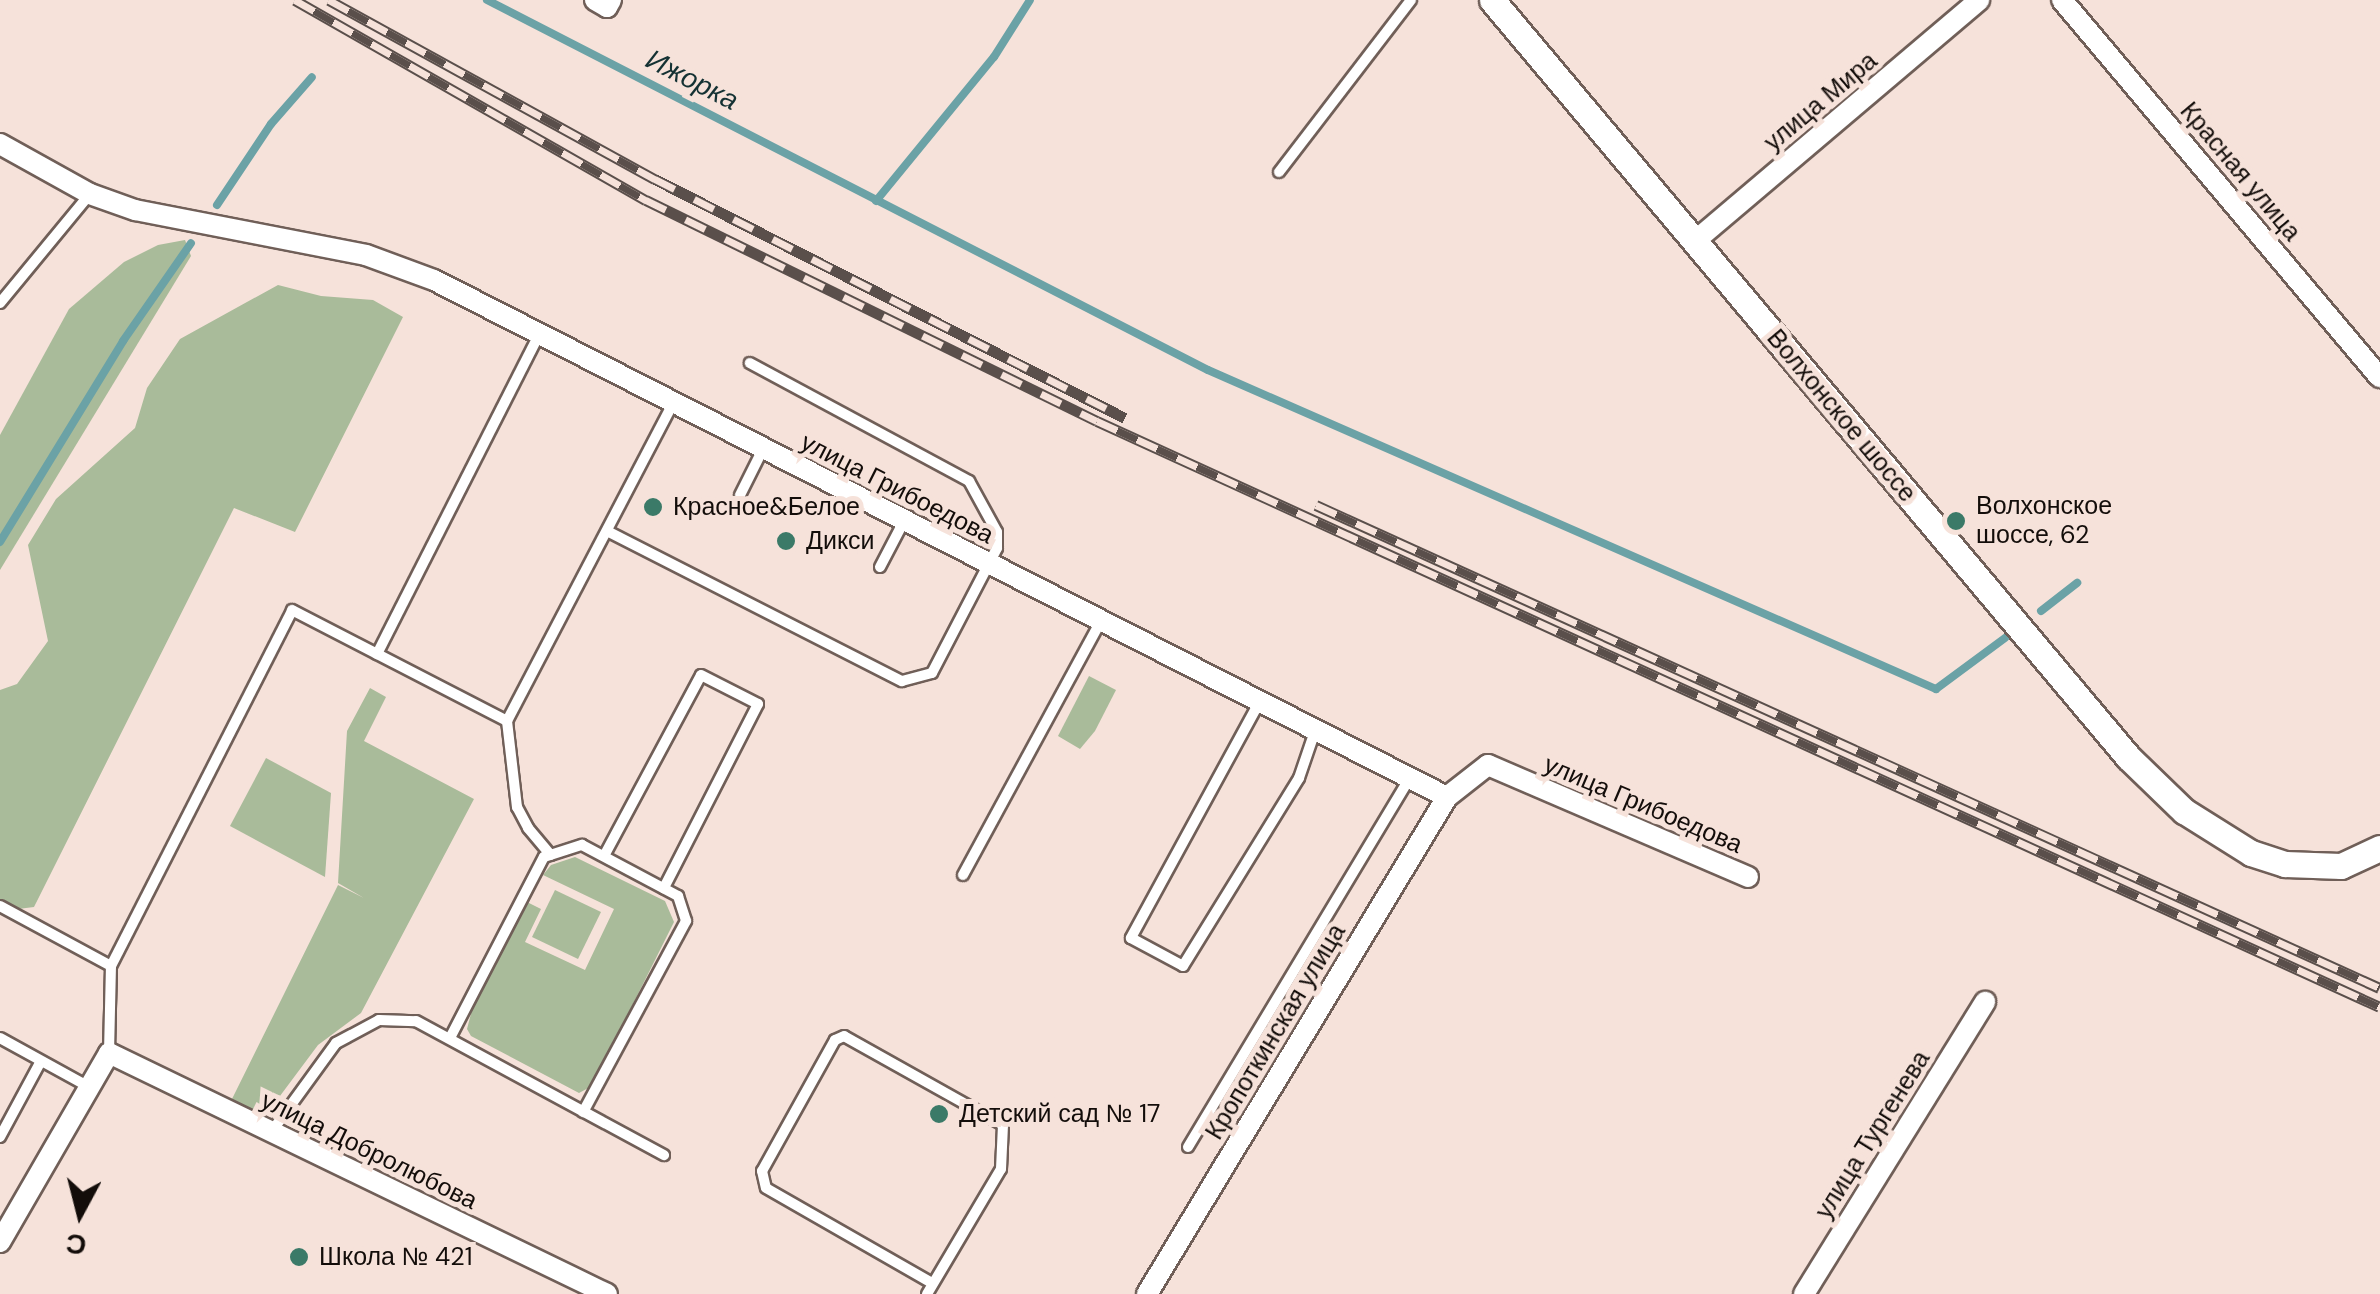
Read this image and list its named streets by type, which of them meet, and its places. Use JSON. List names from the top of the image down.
{
  "streets": {
    "street": [
      "улица Мира",
      "Красная улица",
      "Волхонское шоссе",
      "улица Грибоедова",
      "Кропоткинская улица",
      "улица Тургенева",
      "улица Добролюбова"
    ]
  },
  "crossings": [
    ["улица Мира", "Волхонское шоссе"],
    ["улица Грибоедова", "Кропоткинская улица"]
  ],
  "water": ["Ижорка"],
  "places": [
    "Красное&Белое",
    "Волхонское шоссе, 62",
    "Дикси",
    "Детский сад № 17",
    "Школа № 421"
  ],
  "north": "bottom"
}
